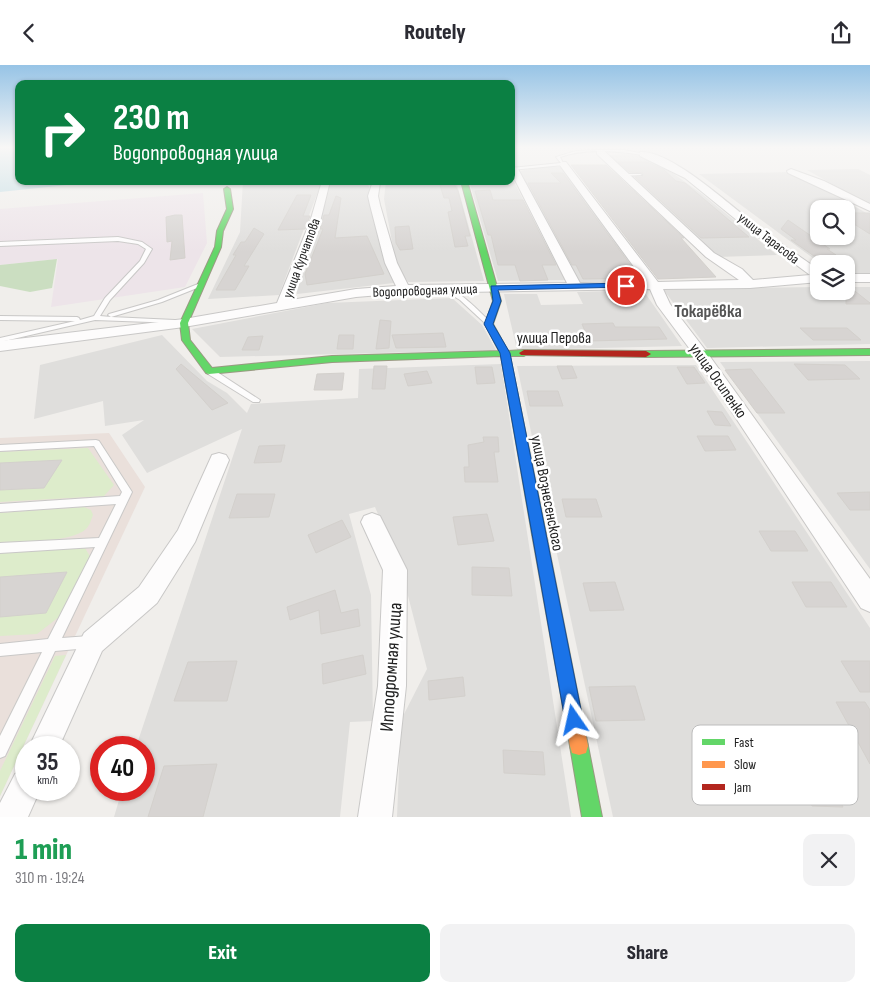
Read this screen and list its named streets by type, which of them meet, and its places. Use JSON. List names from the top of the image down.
{
  "streets": {
    "street": [
      "улица Тарасова",
      "улица Курчатова",
      "Водопроводная улица",
      "улица Перова",
      "улица Осипенко",
      "улица Вознесенского",
      "Ипподромная улица"
    ]
  },
  "crossings": [
    ["улица Курчатова", "Водопроводная улица"],
    ["Водопроводная улица", "улица Осипенко"],
    ["улица Перова", "улица Осипенко"],
    ["улица Перова", "улица Вознесенского"]
  ],
  "districts": ["Токарёвка"],
  "legend": ["Fast", "Slow", "Jam"],
  "page": {
    "header": "Routely",
    "turn": ["230 m", "Водопроводная улица"],
    "speed": "35 km/h",
    "limit": "40",
    "heading": ["1 min", "310 m · 19:24"],
    "buttons": ["Exit", "Share"]
  }
}
